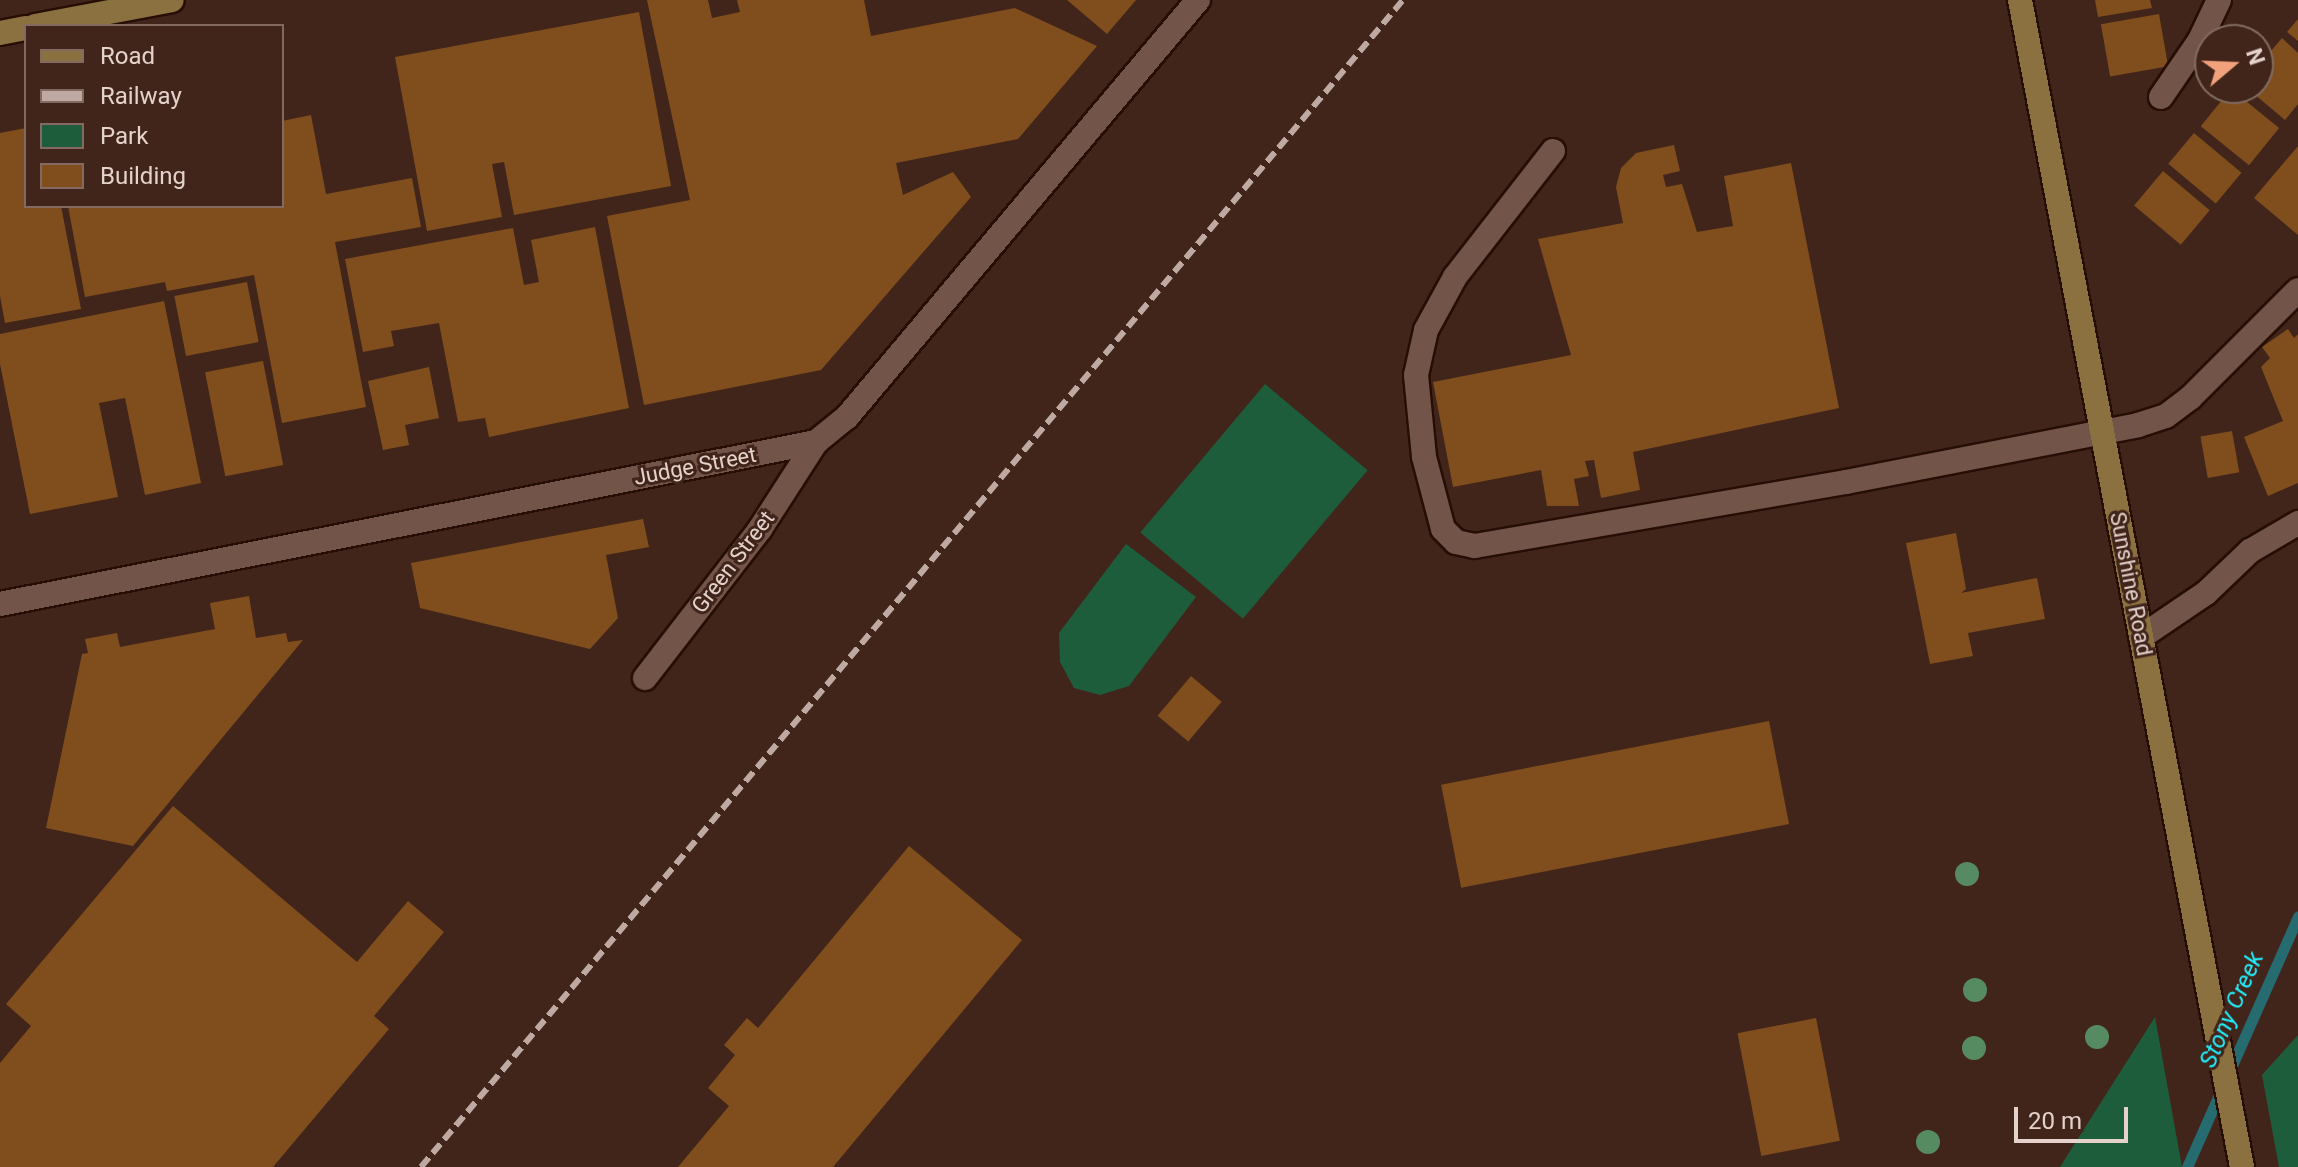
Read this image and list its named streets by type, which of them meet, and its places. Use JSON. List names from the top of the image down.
{
  "streets": {
    "main road": ["Sunshine Road"],
    "street": ["Judge Street", "Green Street"]
  },
  "crossings": [
    ["Judge Street", "Green Street"]
  ],
  "water": ["Stony Creek"],
  "legend": [
    "Road",
    "Railway",
    "Park",
    "Building"
  ],
  "scale_bar": "20 m",
  "north": "right"
}
